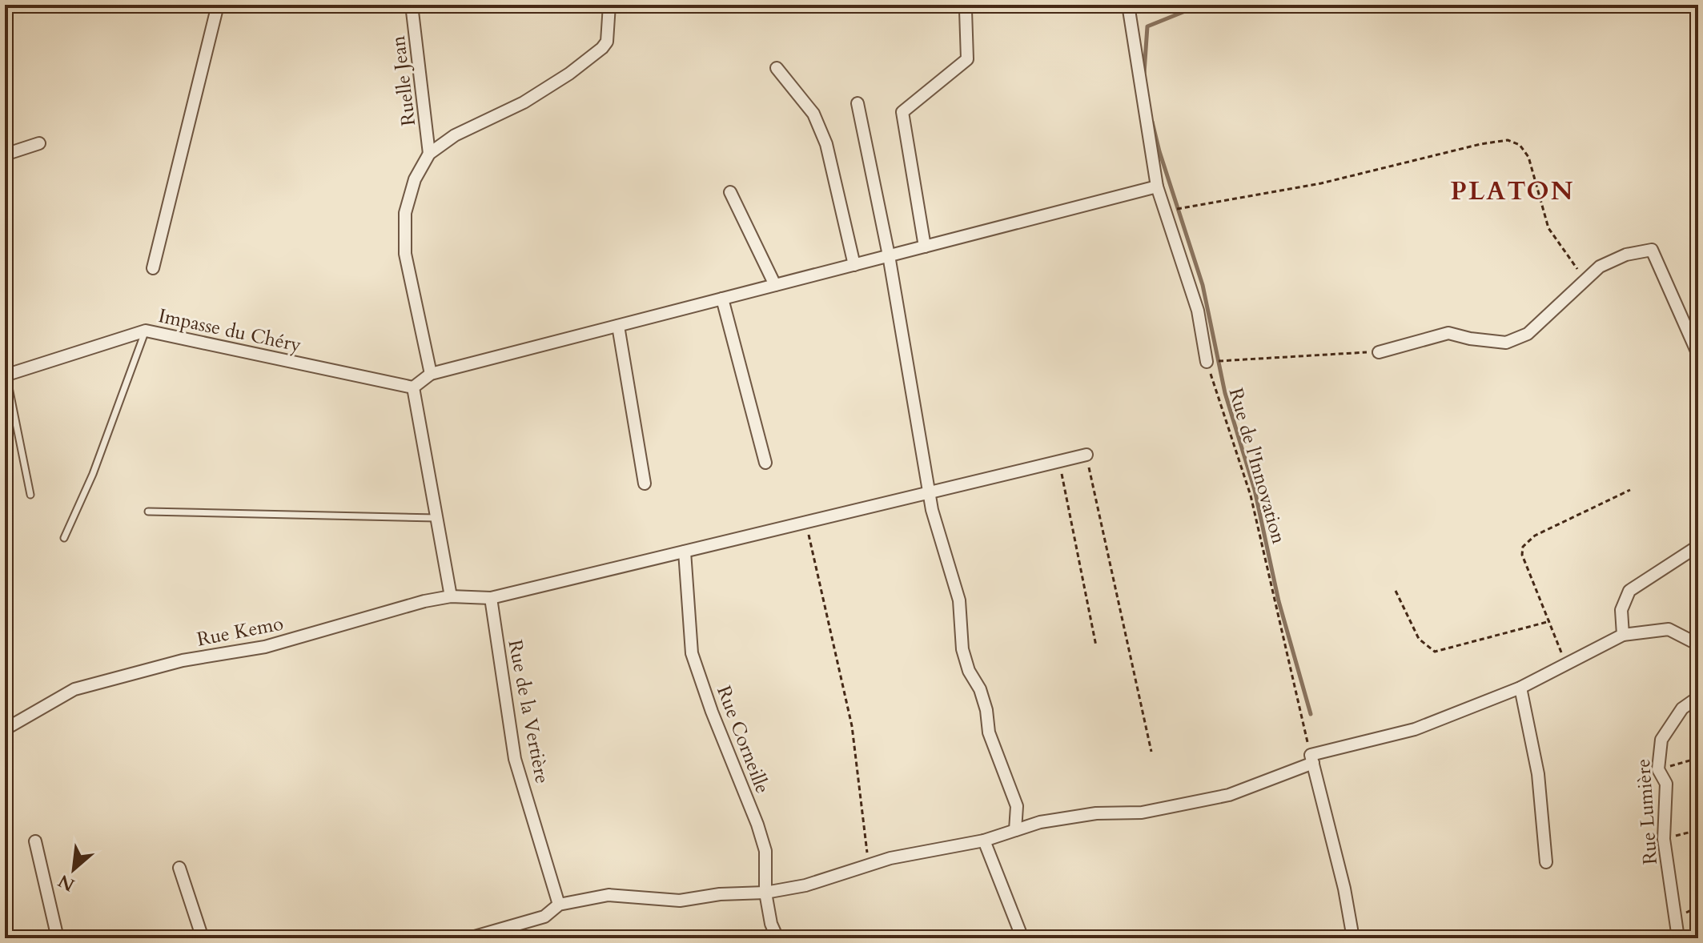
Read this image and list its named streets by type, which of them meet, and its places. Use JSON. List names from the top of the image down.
{
  "streets": {
    "street": [
      "Ruelle Jean",
      "Impasse du Chéry",
      "Rue Kemo",
      "Rue de la Vertière",
      "Rue Corneille",
      "Rue Lumière"
    ],
    "path": ["Rue de l'Innovation"]
  },
  "crossings": [
    ["Rue Kemo", "Rue de la Vertière"],
    ["Rue Kemo", "Rue Corneille"]
  ],
  "districts": ["PLATON"],
  "north": "bottom left"
}
